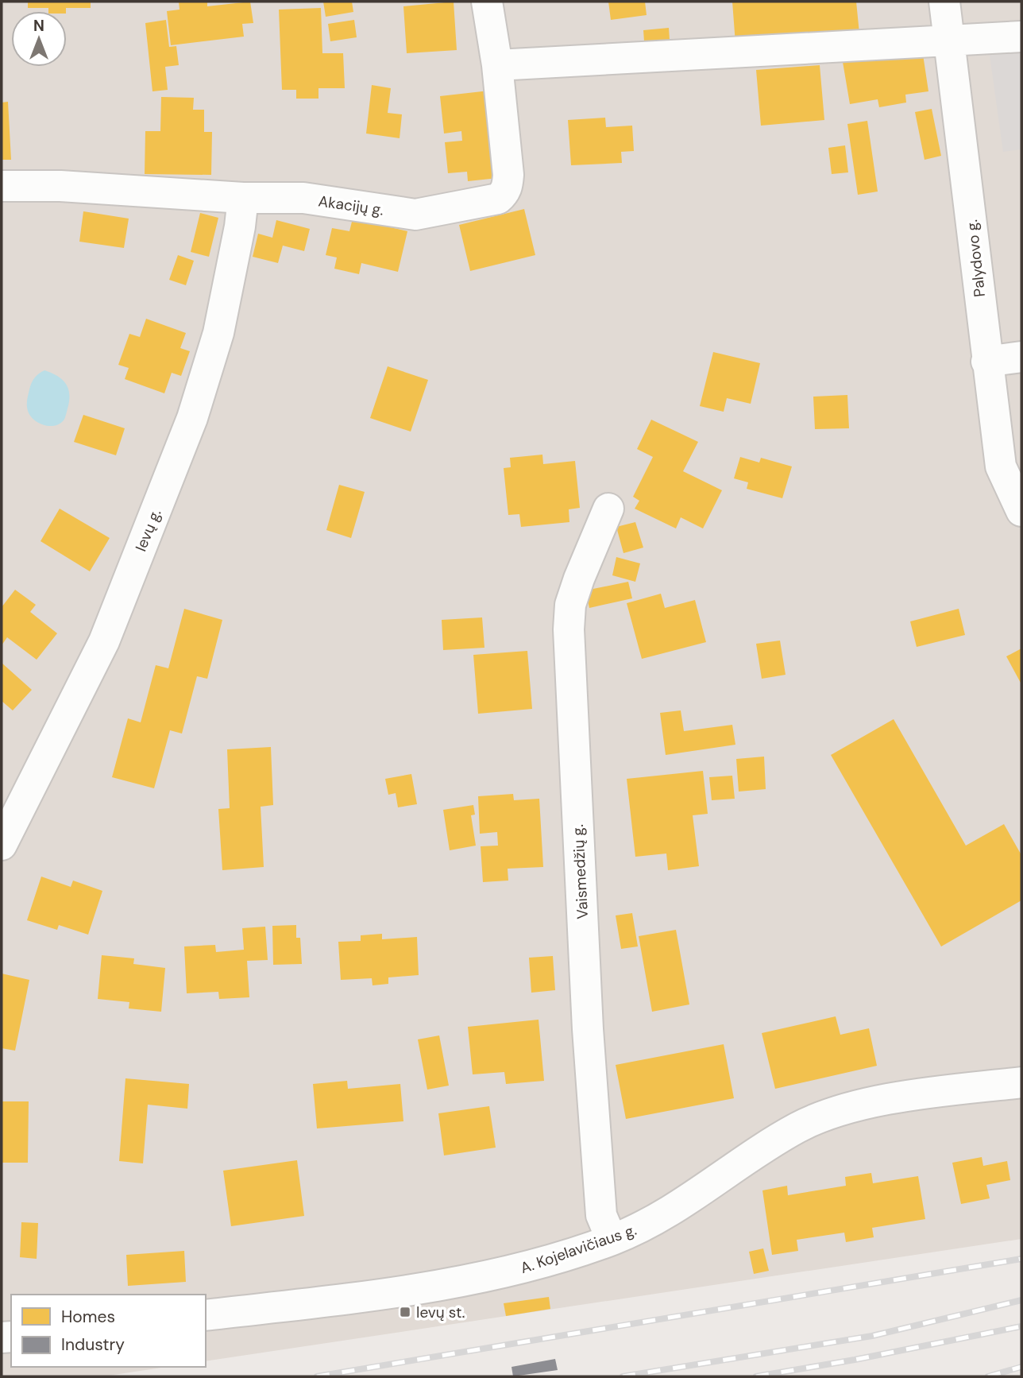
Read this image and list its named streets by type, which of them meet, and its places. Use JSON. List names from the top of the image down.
{
  "streets": {
    "street": [
      "Akacijų g.",
      "Palydovo g.",
      "Ievų g.",
      "Vaismedžių g.",
      "A. Kojelavičiaus g."
    ]
  },
  "crossings": [
    ["Akacijų g.", "Ievų g."],
    ["Vaismedžių g.", "A. Kojelavičiaus g."]
  ],
  "places": {
    "transit": ["Ievų st."]
  },
  "legend": ["Homes", "Industry"],
  "north": "top"
}
